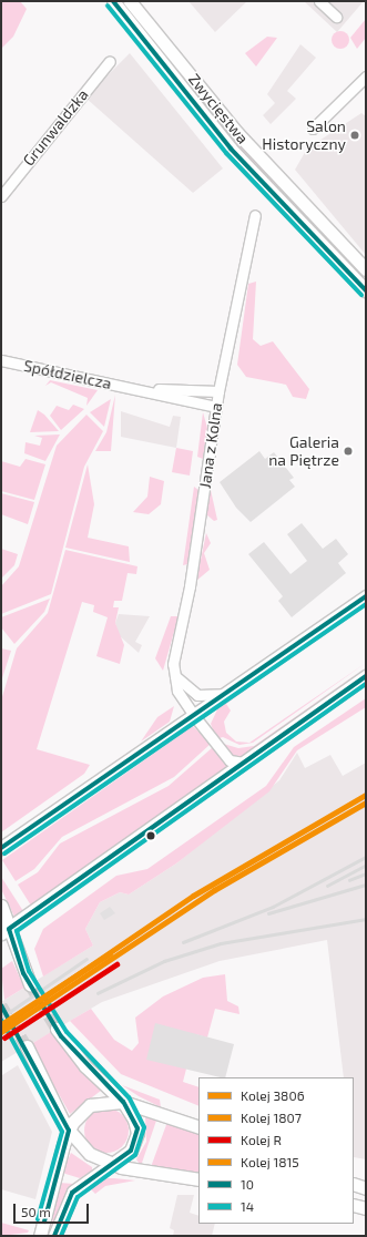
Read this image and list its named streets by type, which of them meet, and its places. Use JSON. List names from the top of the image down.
{
  "streets": {
    "street": [
      "Zwycięstwa",
      "Grunwaldzka",
      "Spółdzielcza",
      "Jana z Kolna"
    ]
  },
  "crossings": [
    ["Spółdzielcza", "Jana z Kolna"]
  ],
  "places": ["Salon Historyczny", "Galeria na Piętrze"],
  "lines": [
    "transit line 10",
    "transit line 14",
    "rail line 3806",
    "rail line 1807",
    "rail line 1815",
    "rail line R"
  ],
  "legend": [
    "Kolej 3806",
    "Kolej 1807",
    "Kolej R",
    "Kolej 1815",
    "10",
    "14"
  ],
  "scale_bar": "50 m"
}
